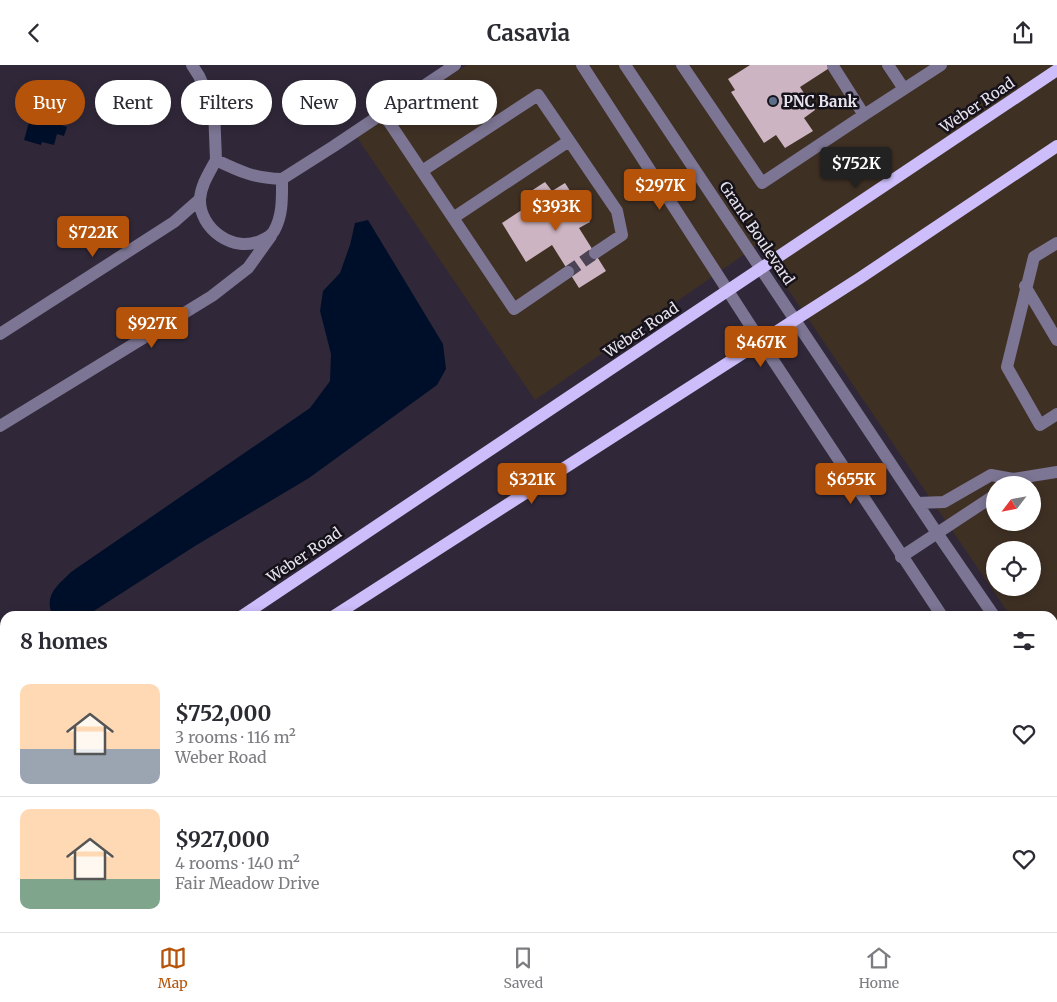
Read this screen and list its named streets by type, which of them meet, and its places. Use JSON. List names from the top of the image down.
{
  "streets": {
    "main road": ["Weber Road"],
    "street": ["Grand Boulevard"]
  },
  "crossings": [
    ["Weber Road", "Grand Boulevard"]
  ],
  "places": ["PNC Bank"],
  "north": "bottom left",
  "page": {
    "header": "Casavia",
    "chip": [
      "Buy",
      "Rent",
      "Filters",
      "New",
      "Apartment"
    ],
    "price": [
      "$752K",
      "$297K",
      "$393K",
      "$722K",
      "$927K",
      "$467K",
      "$321K",
      "$655K"
    ],
    "heading": "8 homes",
    "list": [
      {
        "name": "$752,000",
        "note": "3 rooms · 116 m² · Weber Road"
      },
      {
        "name": "$927,000",
        "note": "4 rooms · 140 m² · Fair Meadow Drive"
      }
    ],
    "tabs": ["Map", "Saved", "Home"]
  }
}
